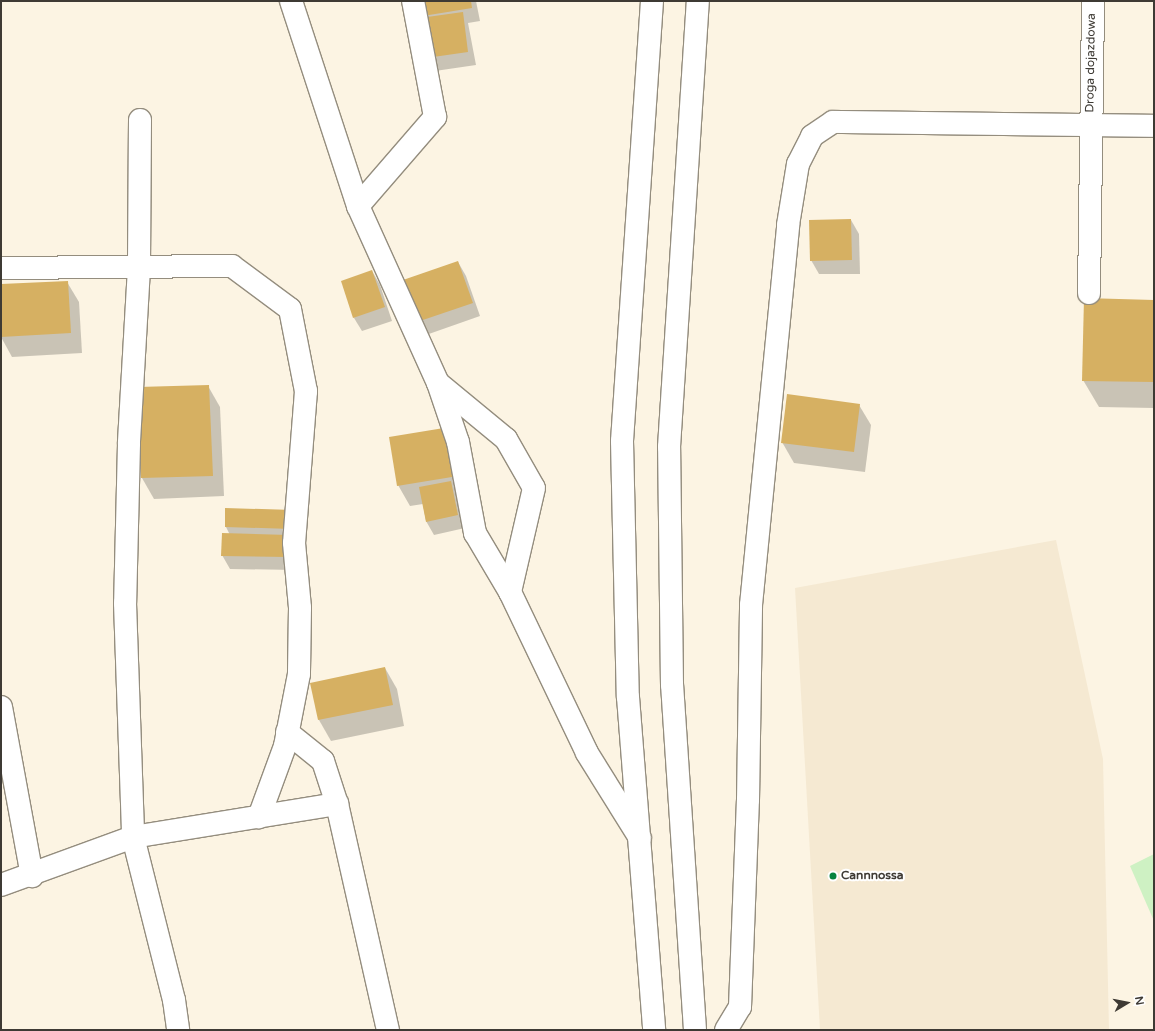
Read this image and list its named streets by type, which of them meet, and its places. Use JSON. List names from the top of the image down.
{
  "streets": {
    "main road": ["Droga dojazdowa"]
  },
  "places": ["Cannnossa"],
  "north": "right"
}
